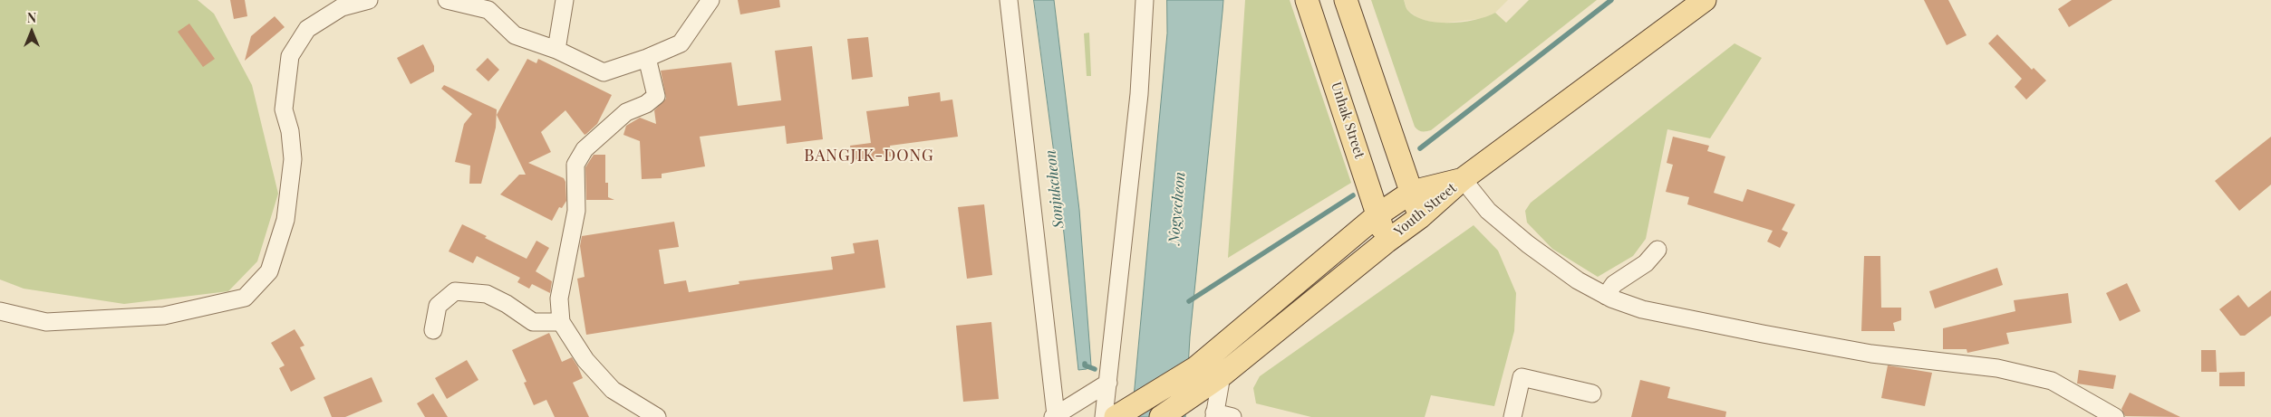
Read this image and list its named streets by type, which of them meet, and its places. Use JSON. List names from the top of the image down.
{
  "streets": {
    "main road": ["Unhak Street", "Youth Street"]
  },
  "crossings": [
    ["Unhak Street", "Youth Street"]
  ],
  "districts": ["BANGJIK-DONG"],
  "water": ["Sonjukcheon", "Nogyecheon"],
  "north": "top"
}
